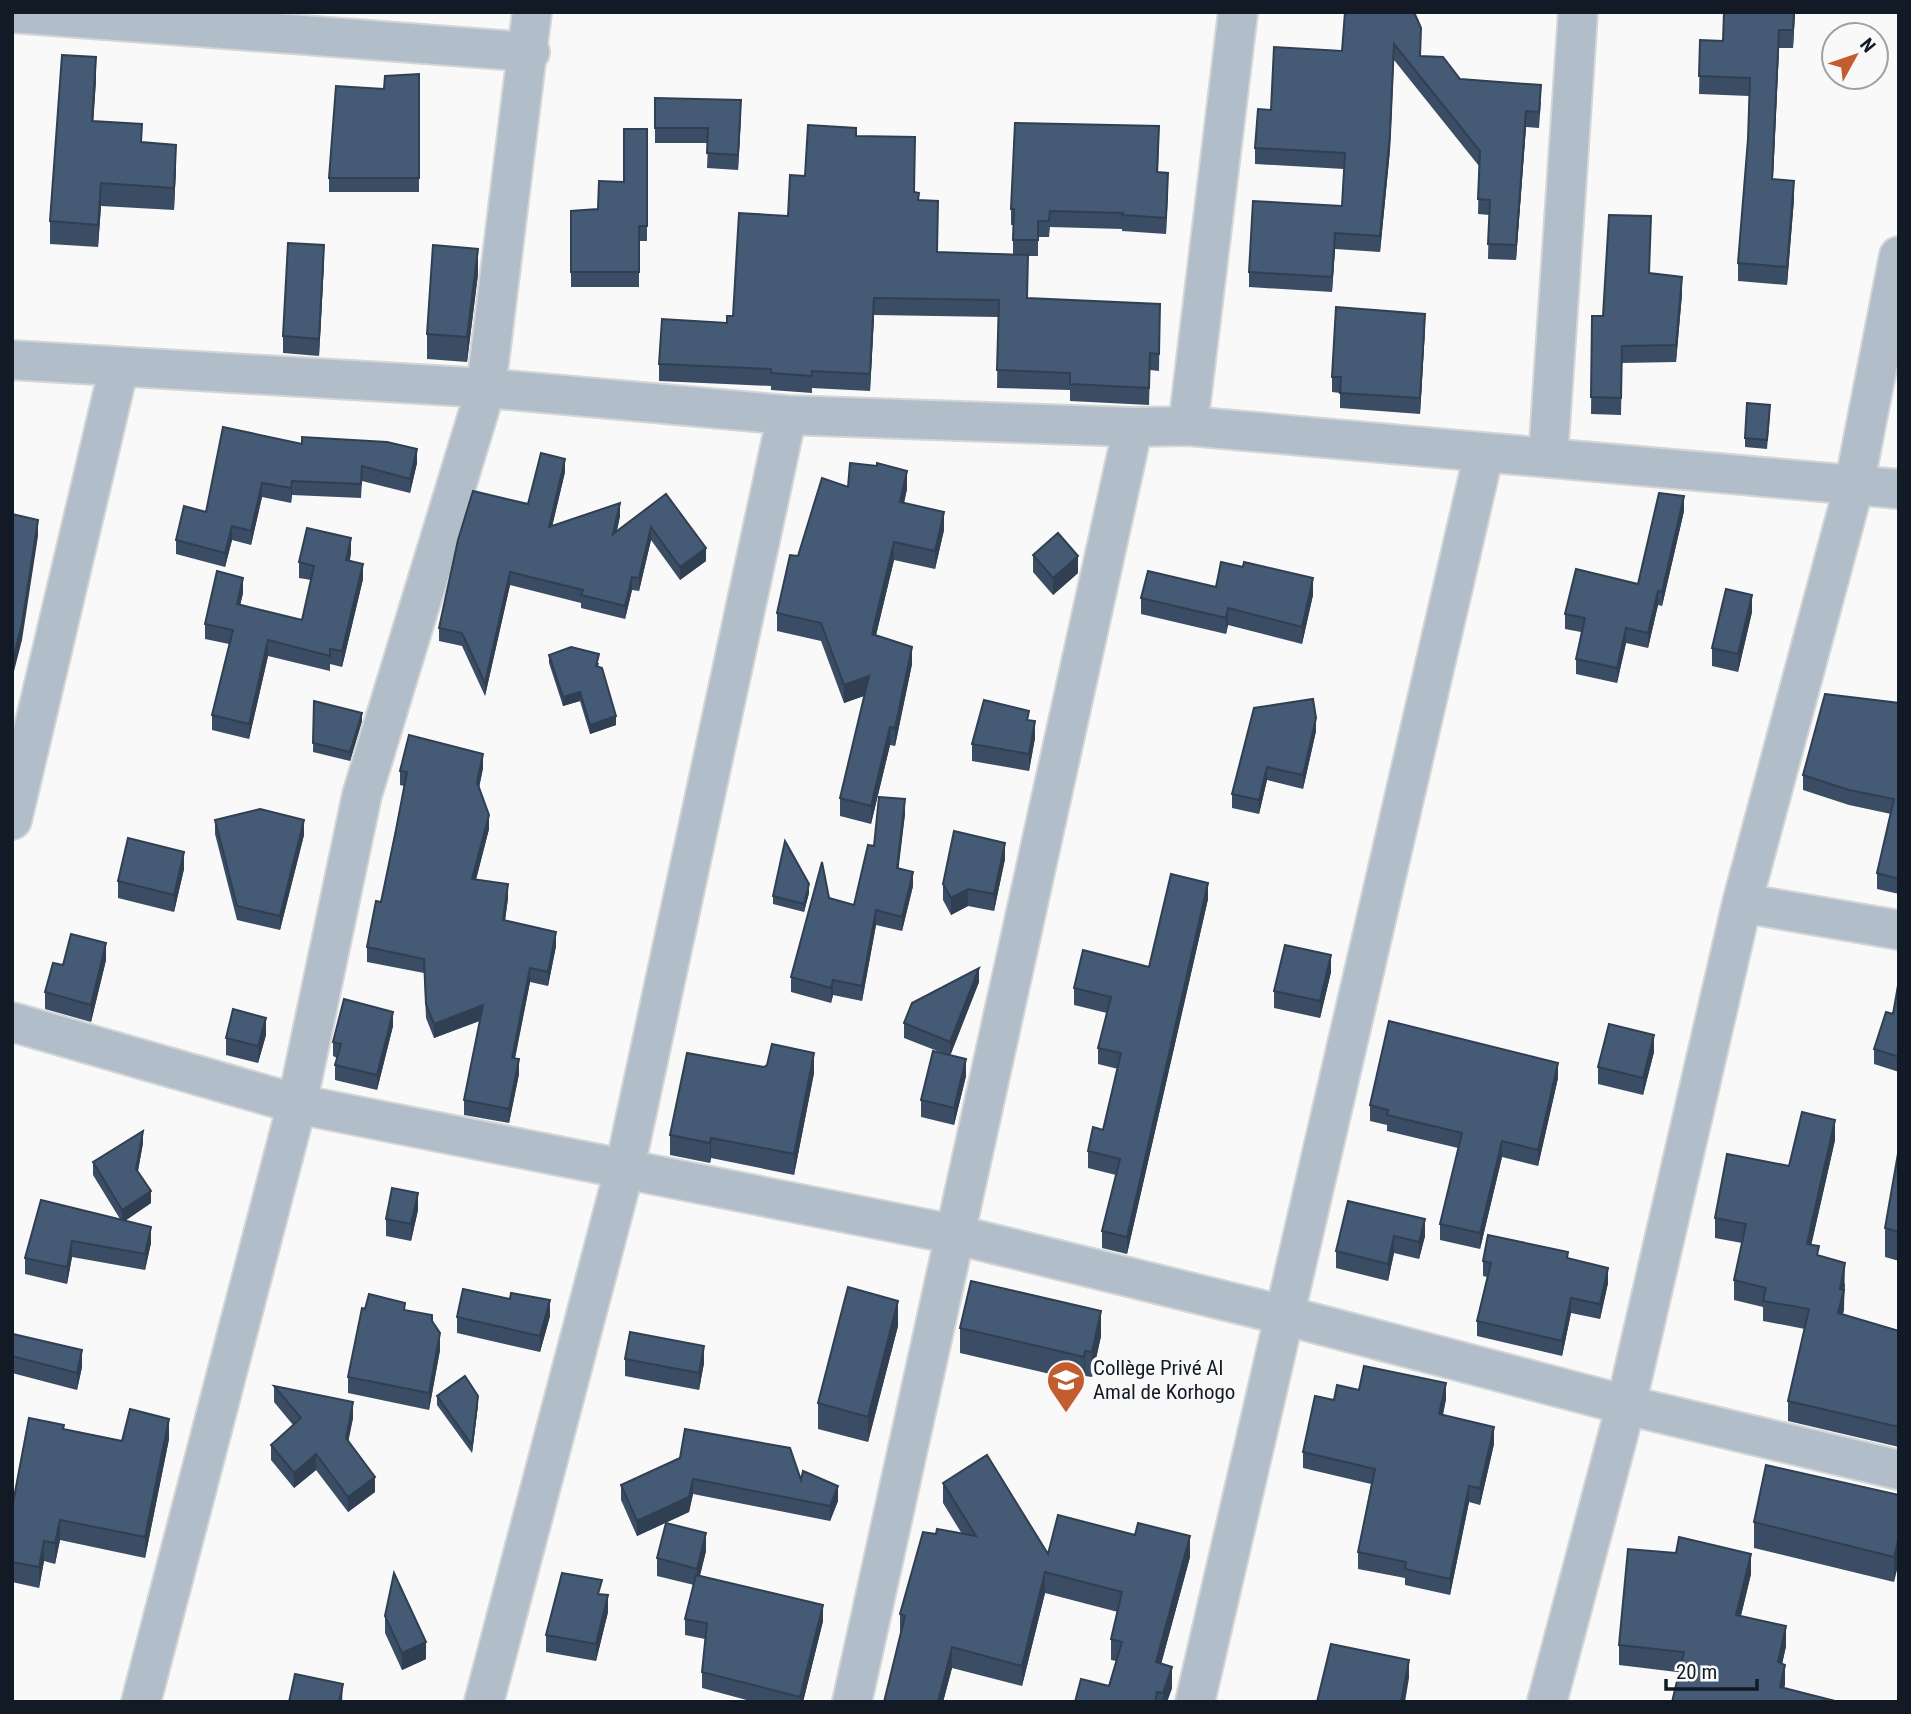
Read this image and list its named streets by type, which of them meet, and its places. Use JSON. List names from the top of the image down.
{
  "places": {
    "school or university": ["Collège Privé Al Amal de Korhogo"]
  },
  "scale_bar": "20 m",
  "north": "top right"
}
